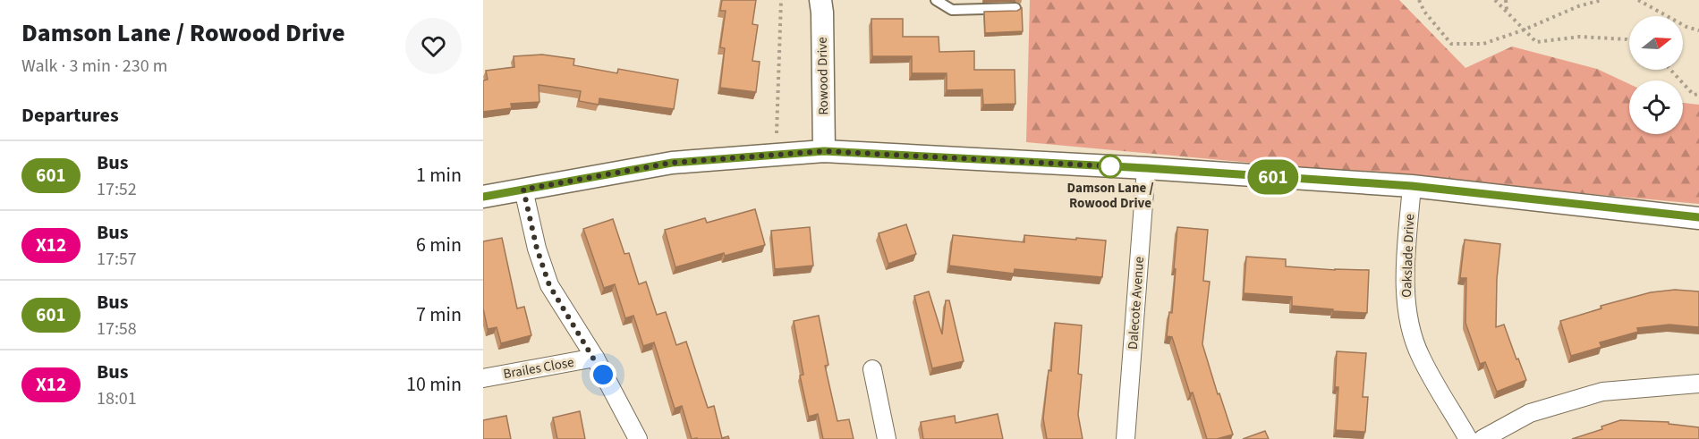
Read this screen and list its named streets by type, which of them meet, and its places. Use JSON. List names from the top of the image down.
{
  "streets": {
    "street": [
      "Rowood Drive",
      "Oakslade Drive",
      "Dalecote Avenue",
      "Brailes Close"
    ]
  },
  "places": ["Damson Lane / Rowood Drive"],
  "lines": ["bus line 601"],
  "north": "right",
  "page": {
    "heading": [
      ["Damson Lane / Rowood Drive", "Walk · 3 min · 230 m"],
      "Departures"
    ],
    "on_map": "601",
    "list": [
      {
        "mark": "601",
        "name": "Bus",
        "note": "17:52",
        "value": "1 min"
      },
      {
        "mark": "X12",
        "name": "Bus",
        "note": "17:57",
        "value": "6 min"
      },
      {
        "mark": "601",
        "name": "Bus",
        "note": "17:58",
        "value": "7 min"
      },
      {
        "mark": "X12",
        "name": "Bus",
        "note": "18:01",
        "value": "10 min"
      }
    ]
  }
}
